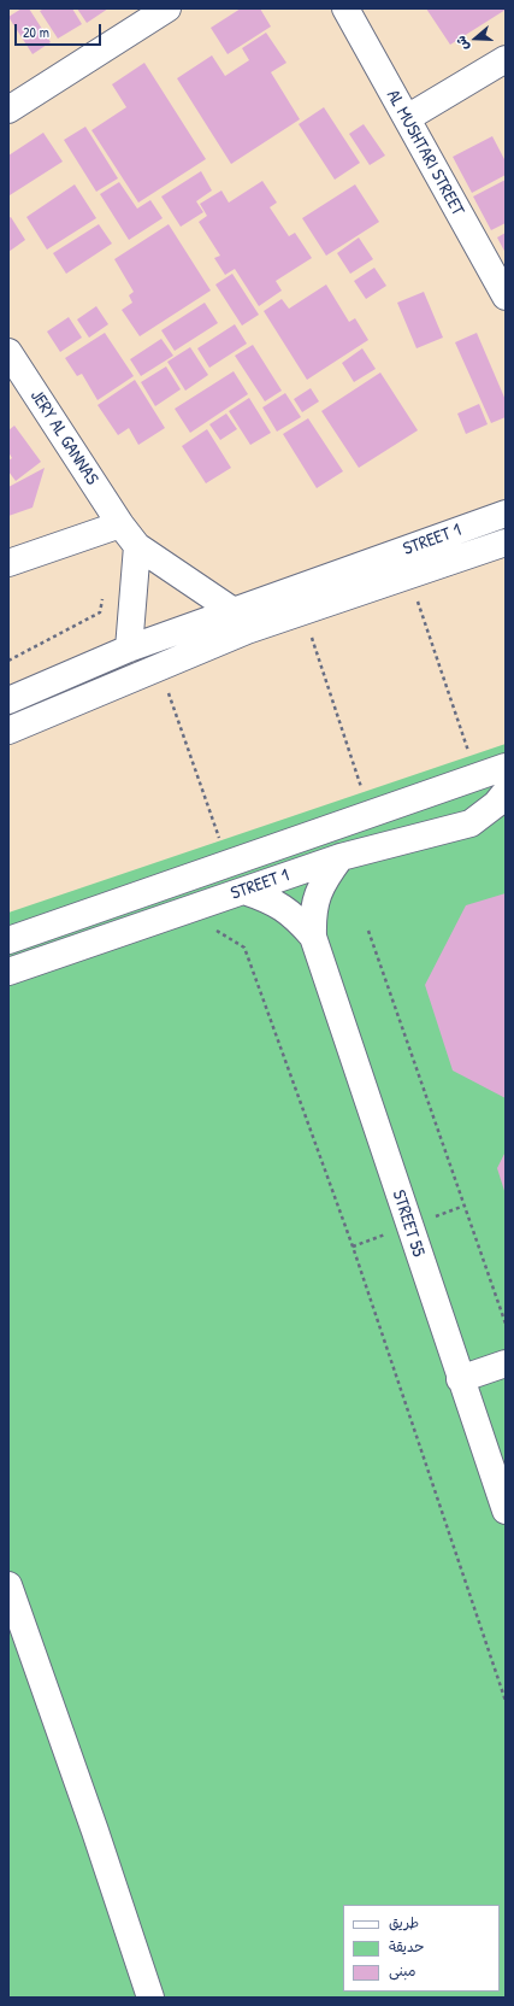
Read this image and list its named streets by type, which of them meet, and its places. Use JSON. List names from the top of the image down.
{
  "streets": {
    "street": [
      "AL MUSHTARI STREET",
      "JERY AL GANNAS",
      "STREET 1",
      "STREET 55"
    ]
  },
  "crossings": [
    ["JERY AL GANNAS", "STREET 1"],
    ["STREET 1", "STREET 55"]
  ],
  "legend": ["طريق", "حديقة", "مبنى"],
  "scale_bar": "20 m",
  "north": "left"
}
